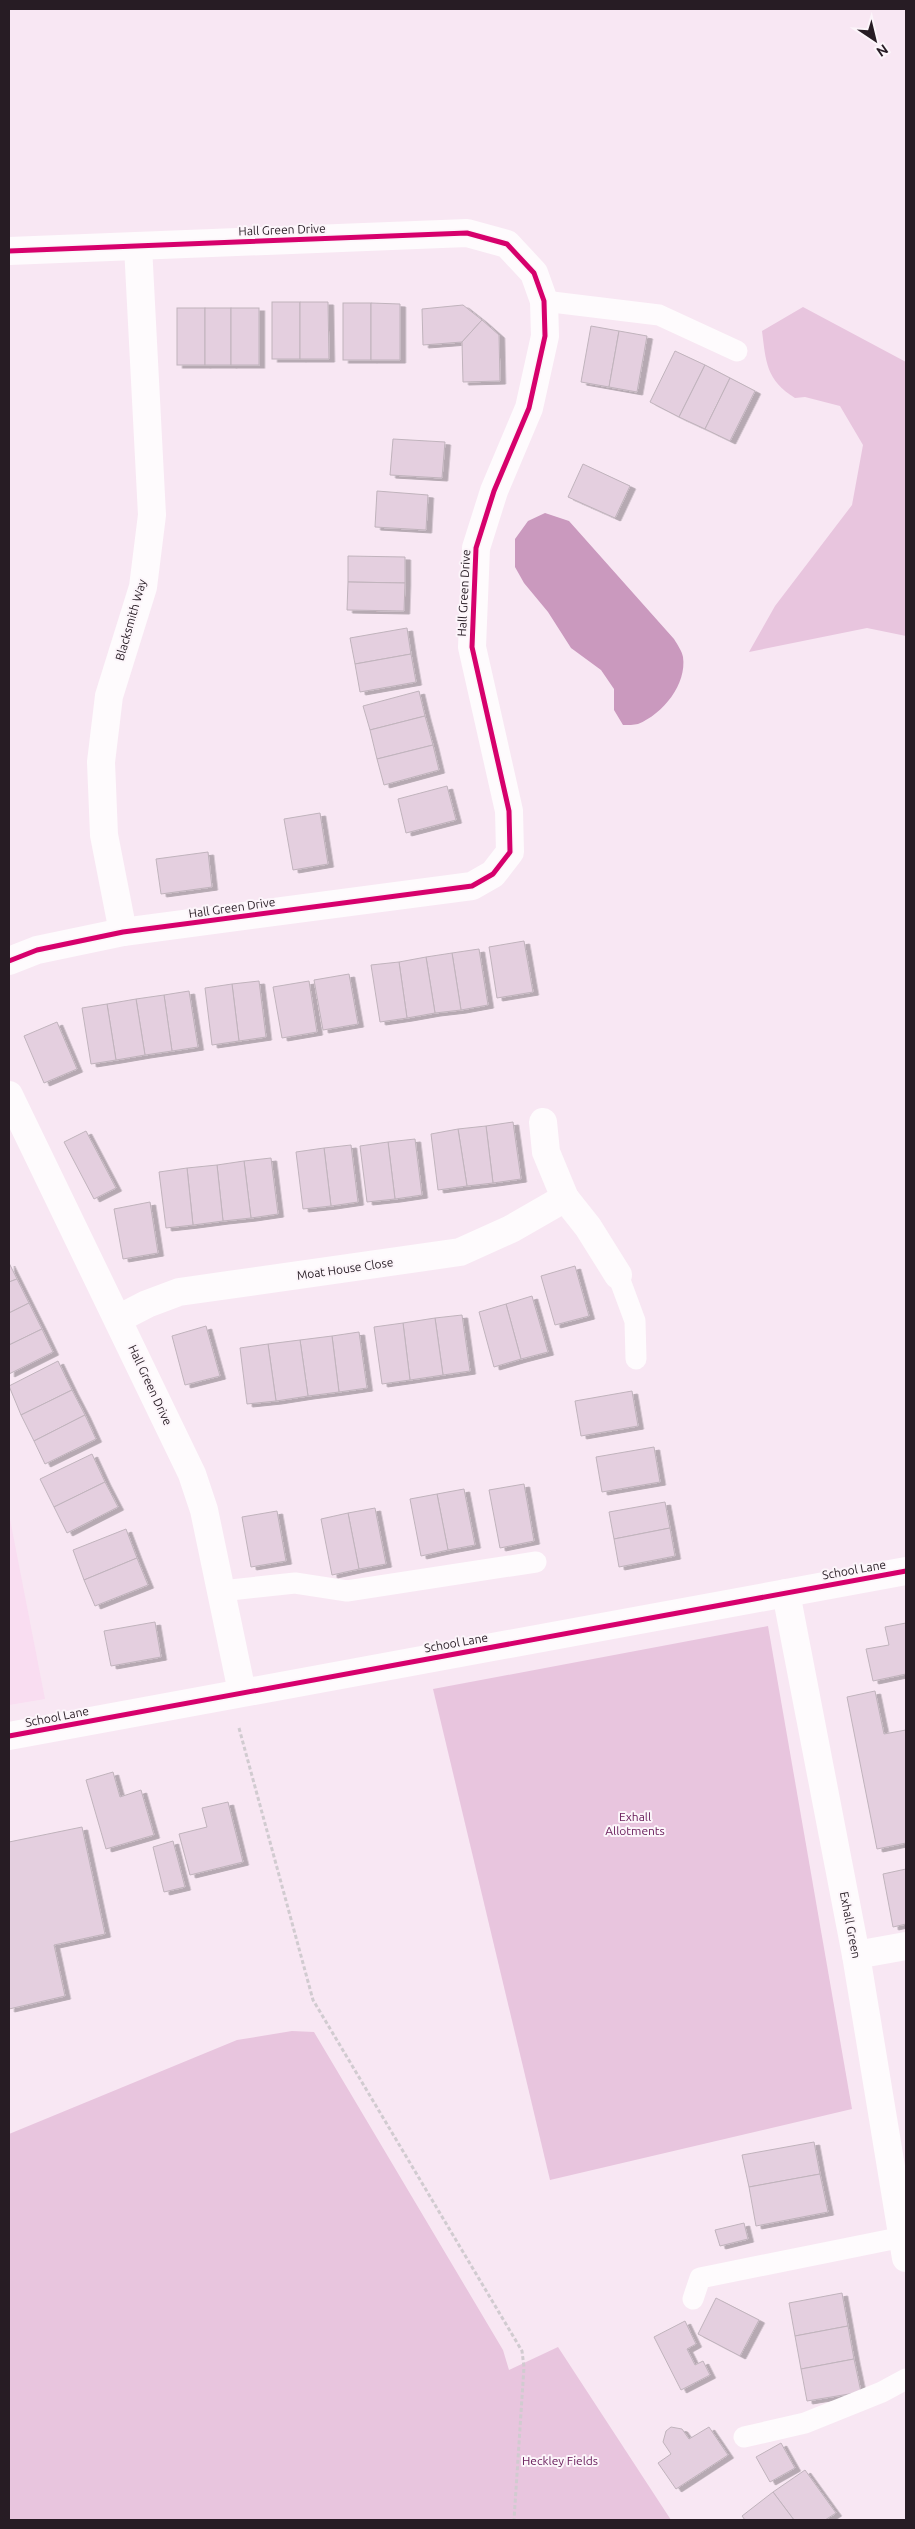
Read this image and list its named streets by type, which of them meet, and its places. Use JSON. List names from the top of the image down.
{
  "streets": {
    "street": [
      "Hall Green Drive",
      "Blacksmith Way",
      "Moat House Close",
      "School Lane",
      "Exhall Green"
    ]
  },
  "crossings": [
    ["Hall Green Drive", "Blacksmith Way"],
    ["Hall Green Drive", "Moat House Close"],
    ["Hall Green Drive", "School Lane"],
    ["School Lane", "Exhall Green"]
  ],
  "parks": ["Exhall Allotments", "Heckley Fields"],
  "north": "bottom right"
}
